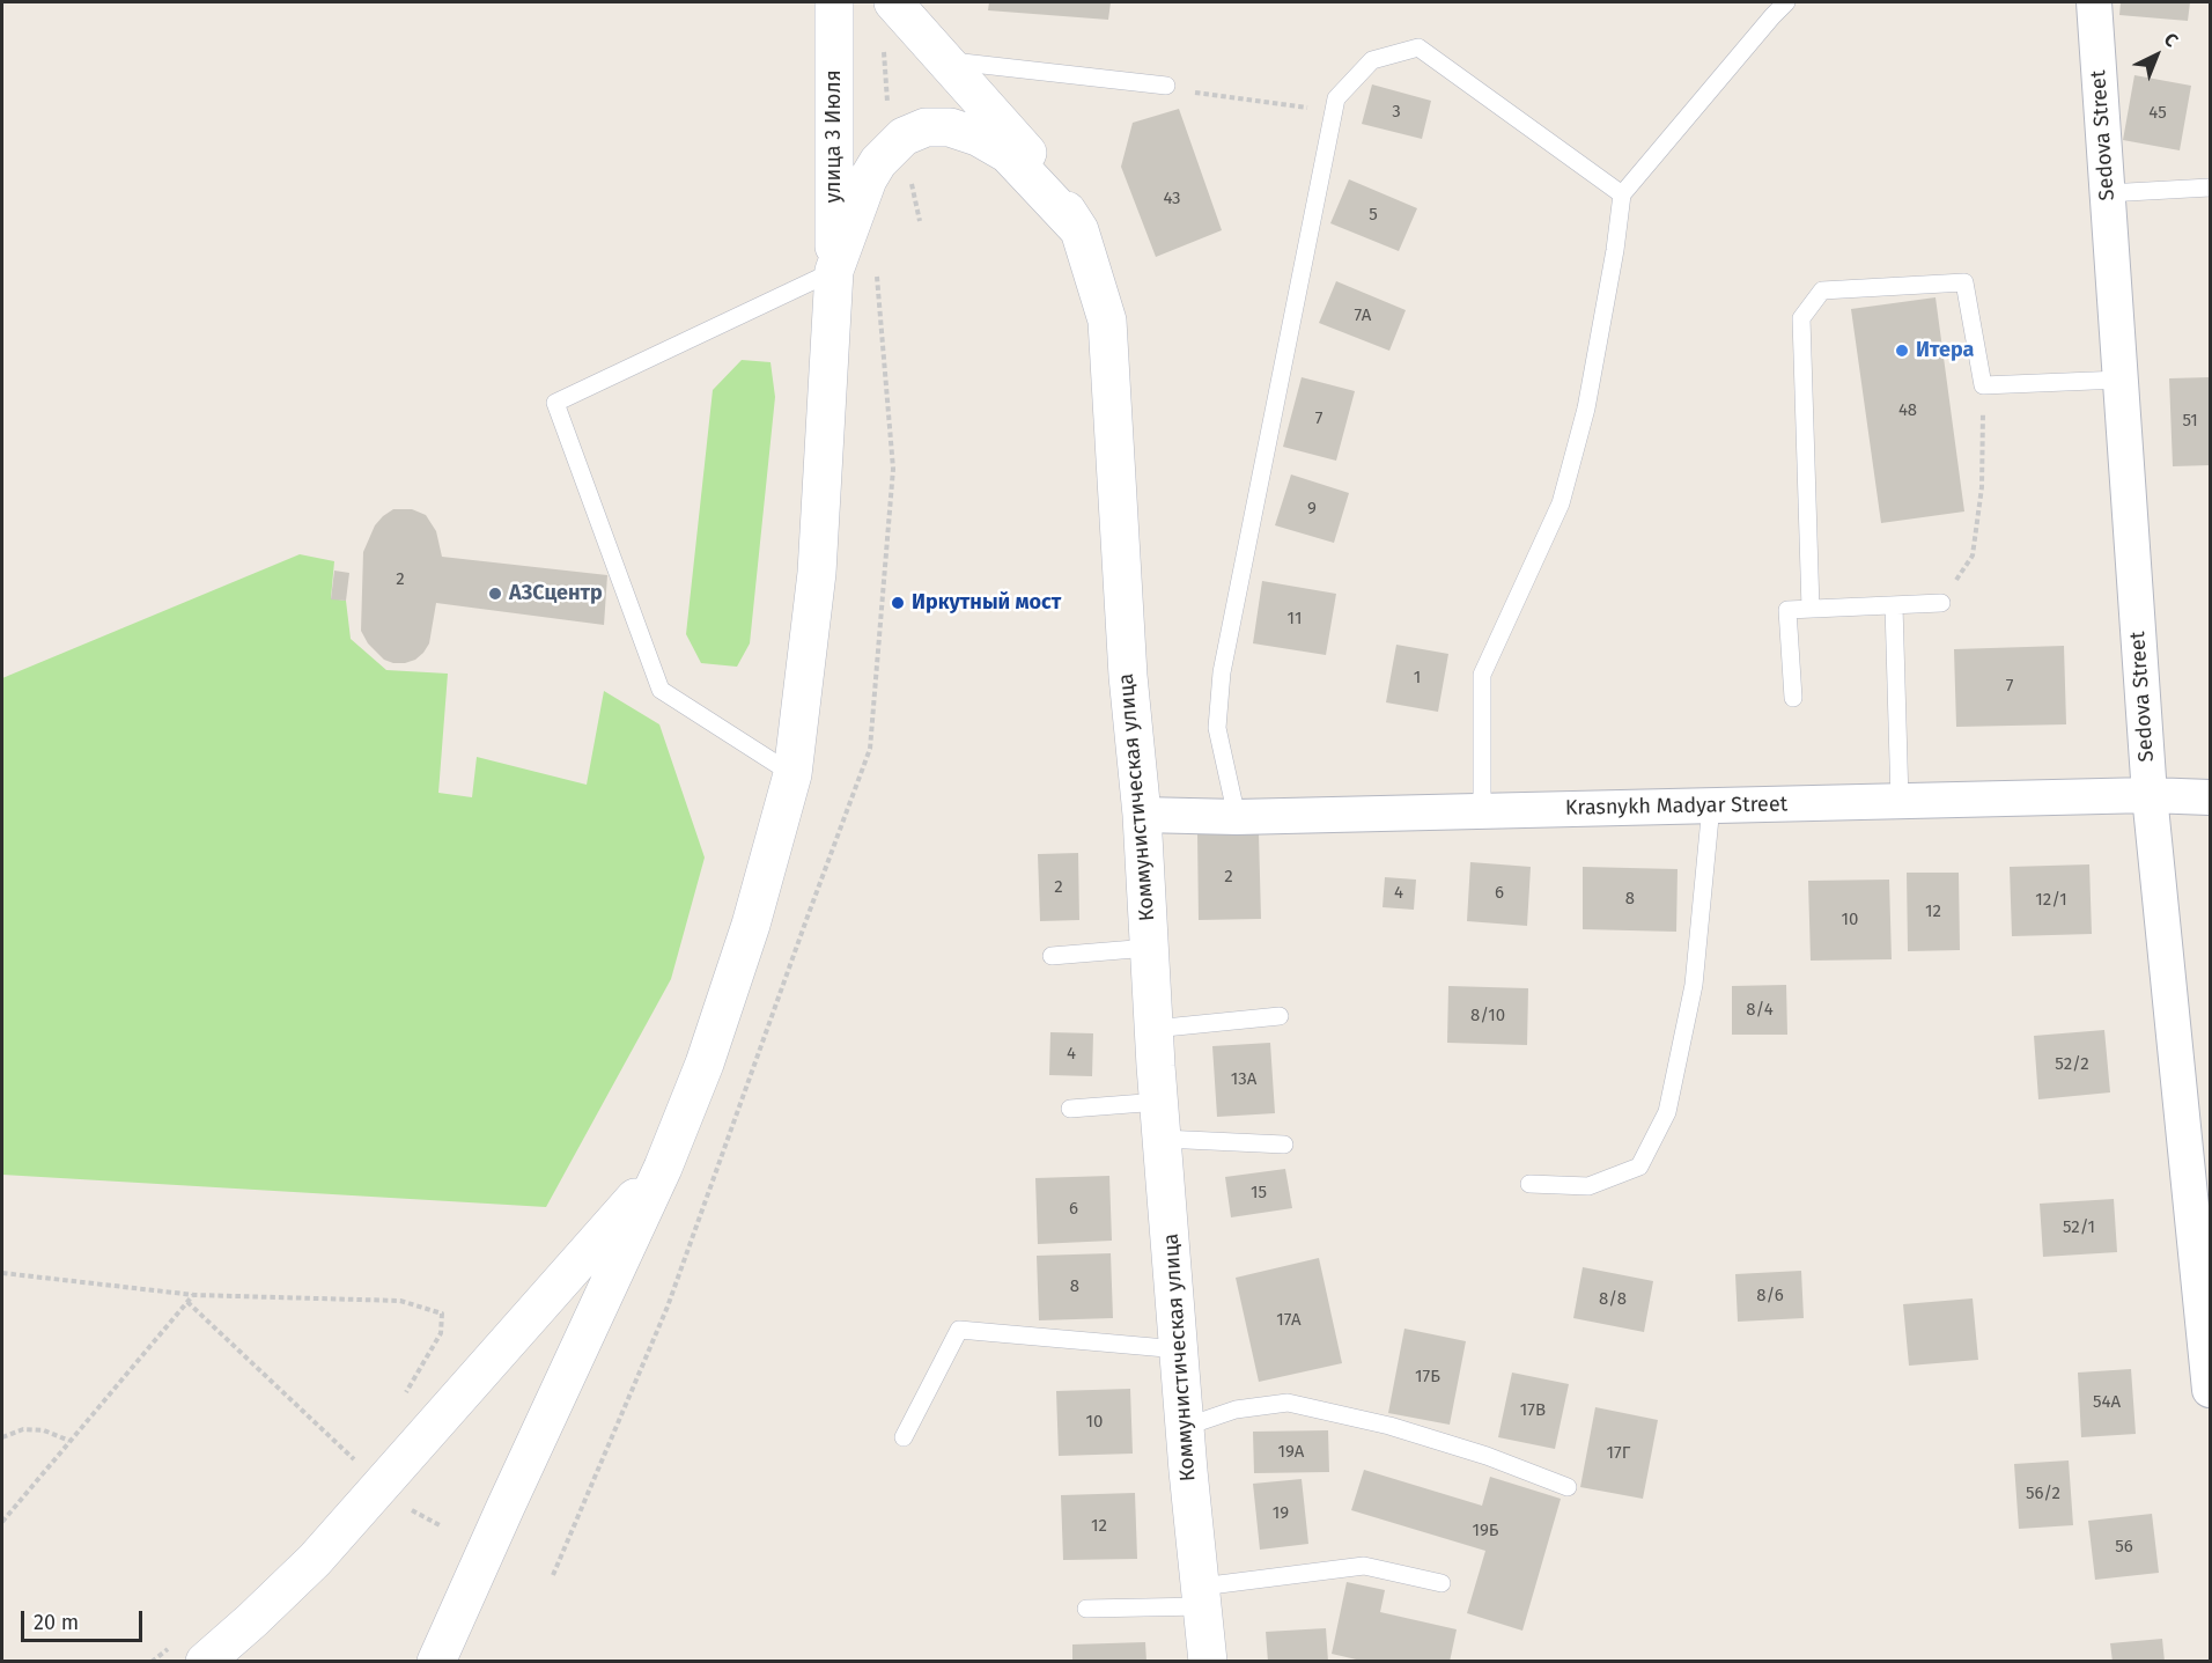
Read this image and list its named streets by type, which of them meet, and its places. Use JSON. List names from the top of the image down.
{
  "streets": {
    "main road": ["улица 3 Июля", "Коммунистическая улица"],
    "street": ["Sedova Street", "Krasnykh Madyar Street"]
  },
  "crossings": [
    ["Sedova Street", "Krasnykh Madyar Street"],
    ["Коммунистическая улица", "Krasnykh Madyar Street"]
  ],
  "places": ["Итера", "АЗСцентр", "Иркутный мост"],
  "house_numbers": [
    "3",
    "45",
    "43",
    "5",
    "7А",
    "48",
    "7",
    "51",
    "9",
    "2",
    "11",
    "1",
    "7",
    "2",
    "2",
    "4",
    "6",
    "8",
    "12/1",
    "12",
    "10",
    "8/4",
    "8/10",
    "4",
    "52/2",
    "13А",
    "15",
    "6",
    "52/1",
    "8",
    "8/6",
    "8/8",
    "17А",
    "17Б",
    "54А",
    "17В",
    "10",
    "19А",
    "17Г",
    "56/2",
    "19",
    "12",
    "19Б",
    "56"
  ],
  "scale_bar": "20 m",
  "north": "top right"
}
